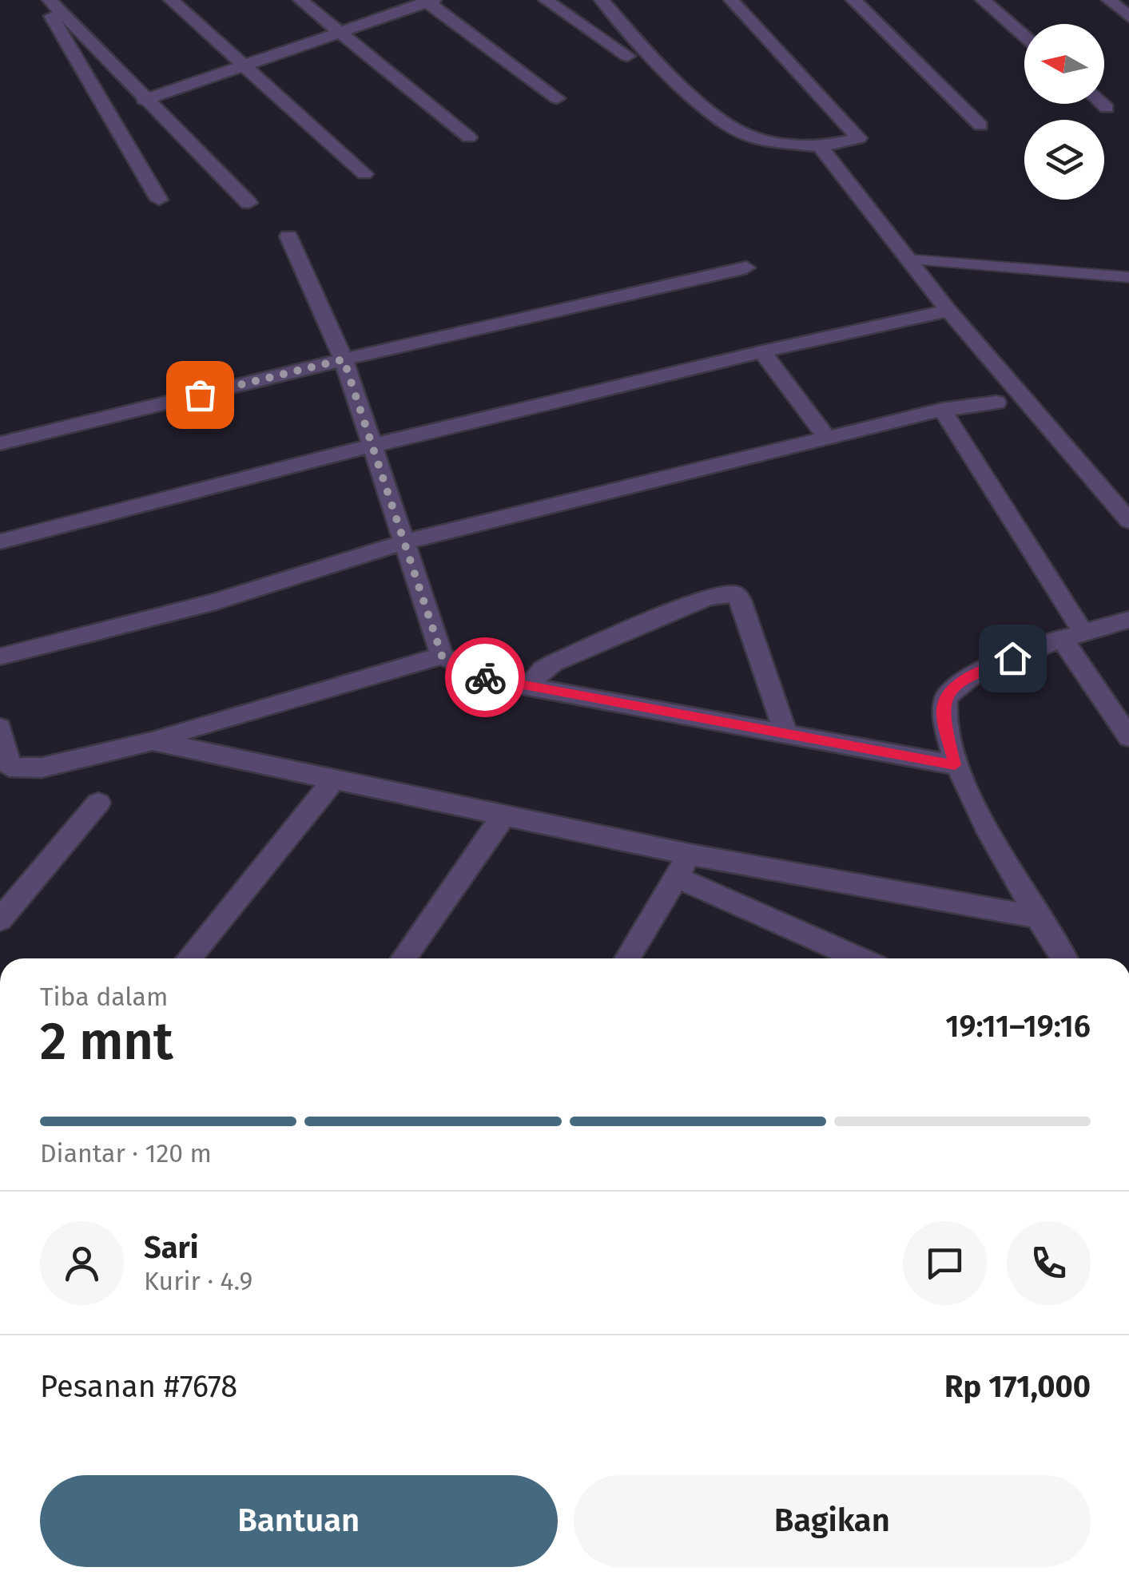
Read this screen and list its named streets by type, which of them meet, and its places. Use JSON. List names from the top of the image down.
{
  "north": "left",
  "page": {
    "heading": ["2 mnt", "Tiba dalam", "19:11–19:16"],
    "panel": [
      "Sari",
      "Kurir · 4.9",
      "Pesanan #7678",
      "Rp 171,000"
    ],
    "bar": "Diantar · 120 m",
    "buttons": ["Bantuan", "Bagikan"]
  }
}
